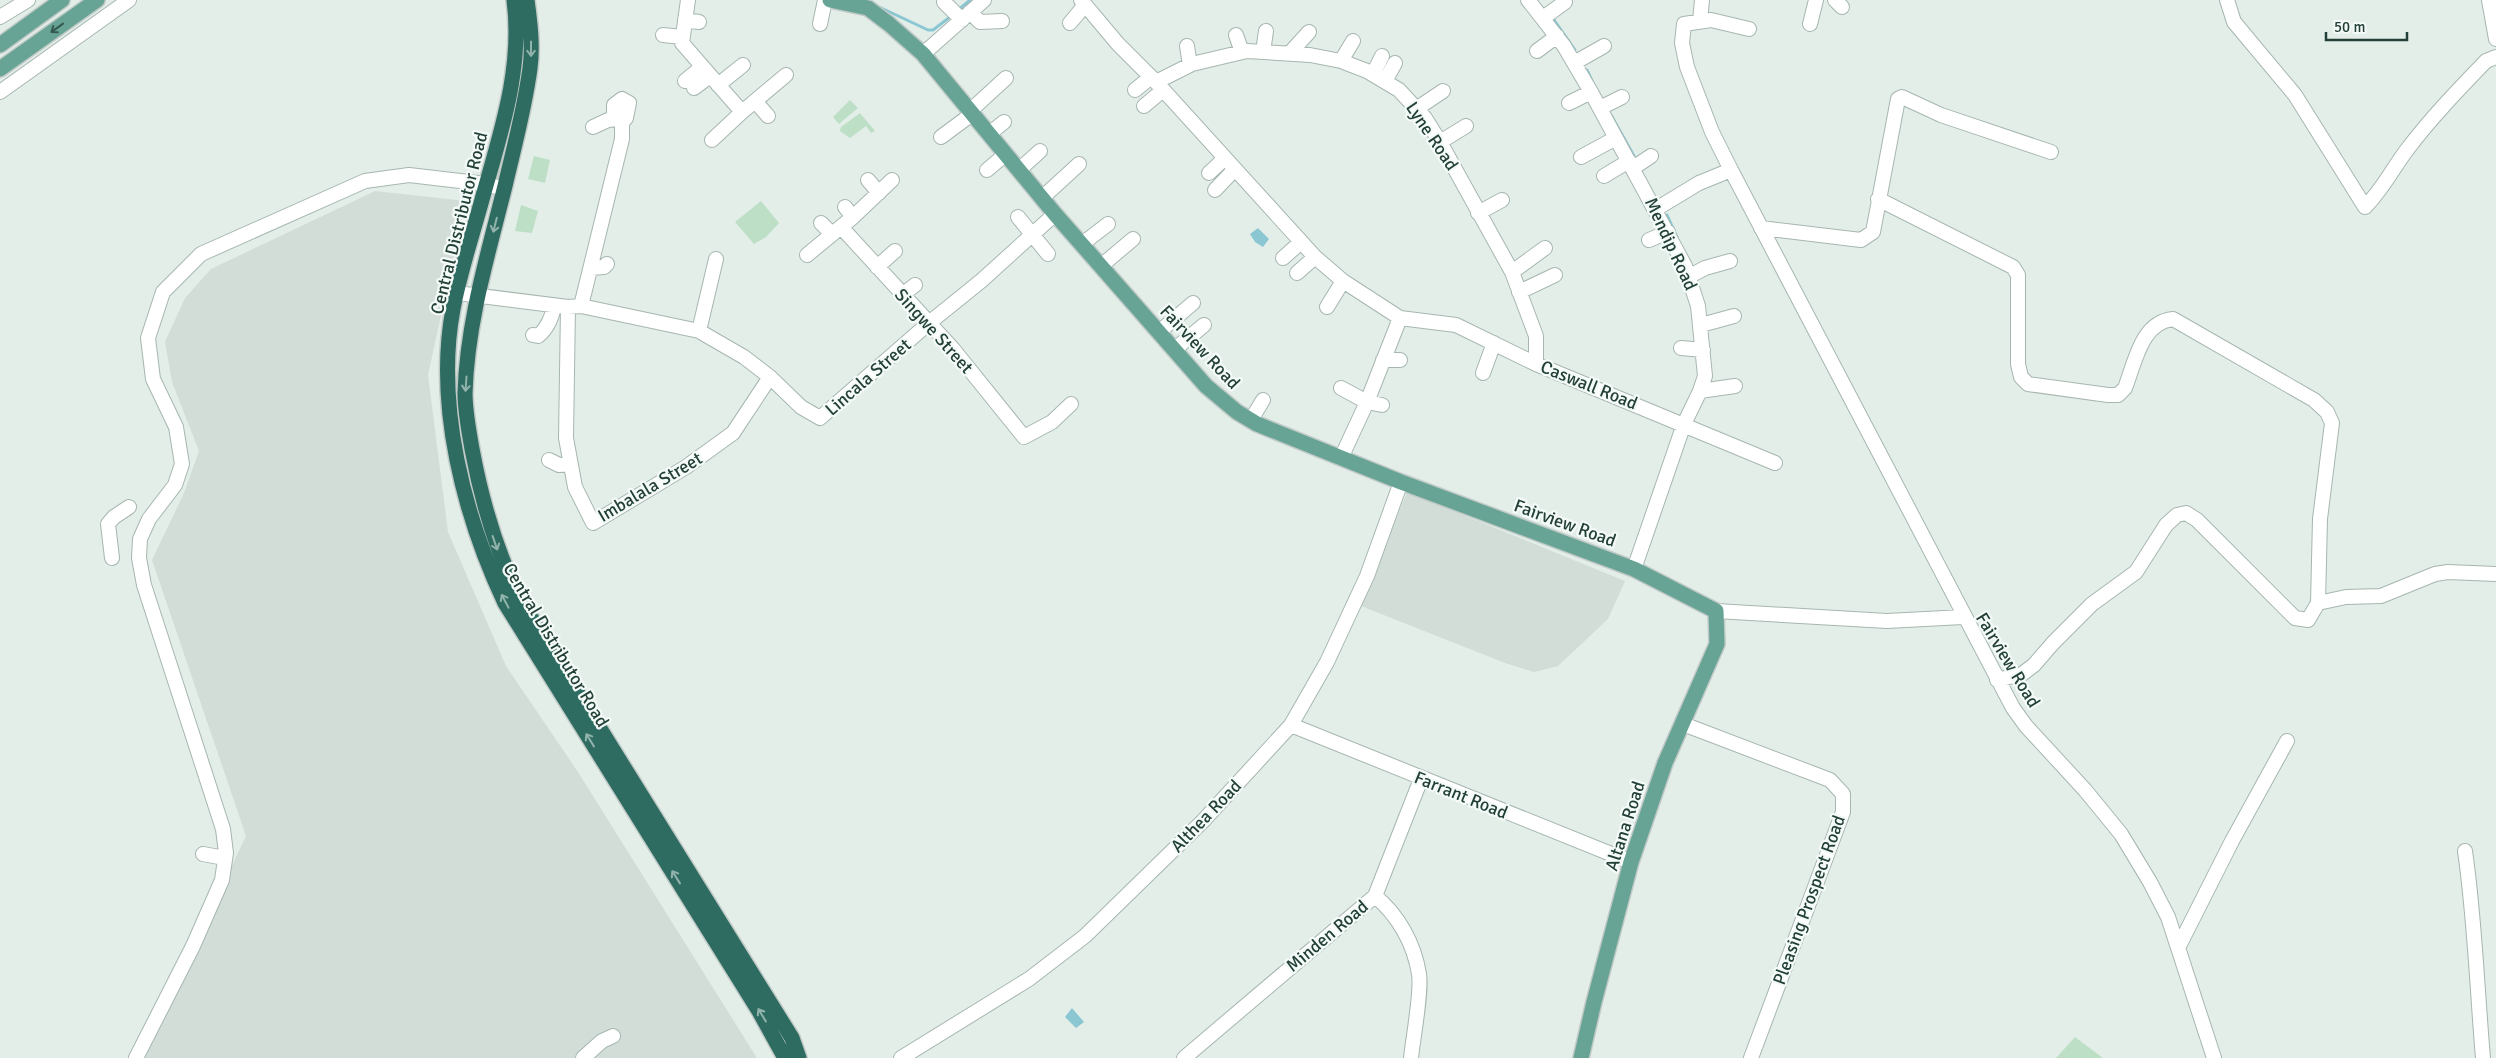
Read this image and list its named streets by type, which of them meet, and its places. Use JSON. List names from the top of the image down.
{
  "streets": {
    "highway": ["Central Distributor Road"],
    "main road": ["Fairview Road", "Altana Road"],
    "street": [
      "Lyne Road",
      "Mendip Road",
      "Singwe Street",
      "Lincala Street",
      "Caswall Road",
      "Imbalala Street",
      "Farrant Road",
      "Althea Road",
      "Pleasing Prospect Road",
      "Minden Road"
    ]
  },
  "crossings": [
    ["Lyne Road", "Caswall Road"],
    ["Central Distributor Road", "Lincala Street"],
    ["Mendip Road", "Fairview Road"],
    ["Mendip Road", "Caswall Road"],
    ["Singwe Street", "Lincala Street"],
    ["Fairview Road", "Lincala Street"],
    ["Fairview Road", "Althea Road"],
    ["Fairview Road", "Altana Road"],
    ["Lincala Street", "Imbalala Street"],
    ["Farrant Road", "Althea Road"],
    ["Farrant Road", "Altana Road"],
    ["Farrant Road", "Minden Road"],
    ["Altana Road", "Pleasing Prospect Road"]
  ],
  "scale_bar": "50 m"
}
